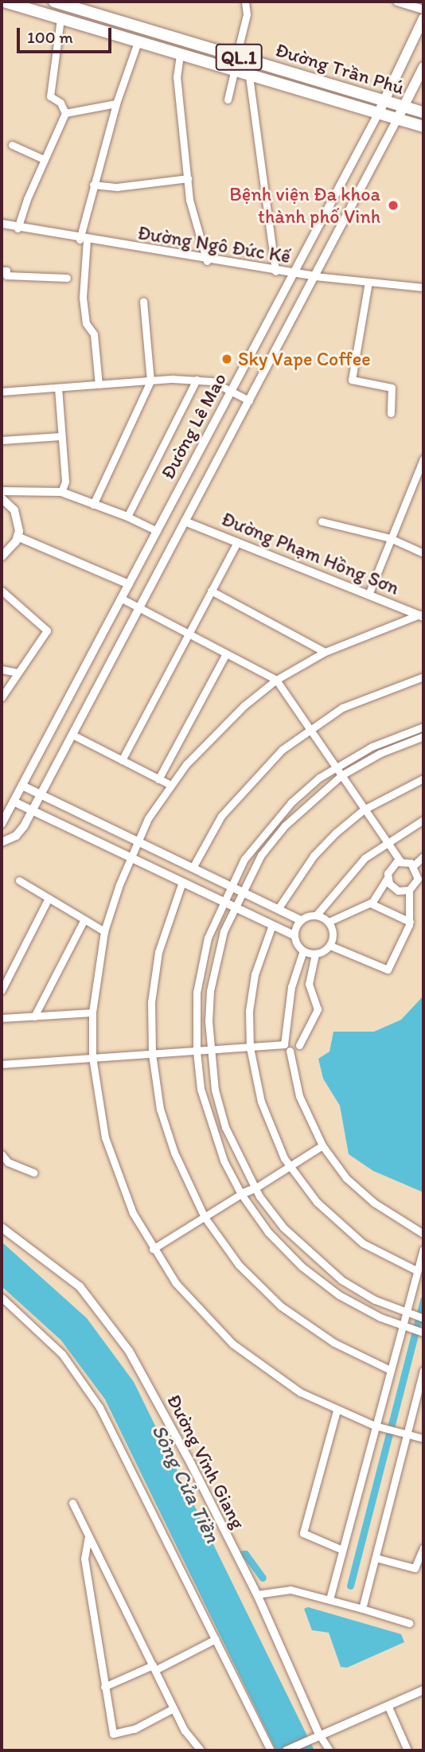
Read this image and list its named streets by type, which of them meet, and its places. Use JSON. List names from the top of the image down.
{
  "streets": {
    "main road": ["QL.1", "Đường Trần Phú", "Đường Lê Mao"],
    "street": ["Đường Ngô Đức Kế", "Đường Phạm Hồng Sơn", "Đường Vĩnh Giang"]
  },
  "crossings": [
    ["Đường Trần Phú", "Đường Lê Mao"],
    ["Đường Ngô Đức Kế", "Đường Lê Mao"],
    ["Đường Lê Mao", "Đường Phạm Hồng Sơn"]
  ],
  "water": ["Sông Cửa Tiền"],
  "places": ["Bệnh viện Đa khoa thành phố Vinh", "Sky Vape Coffee"],
  "scale_bar": "100 m"
}
